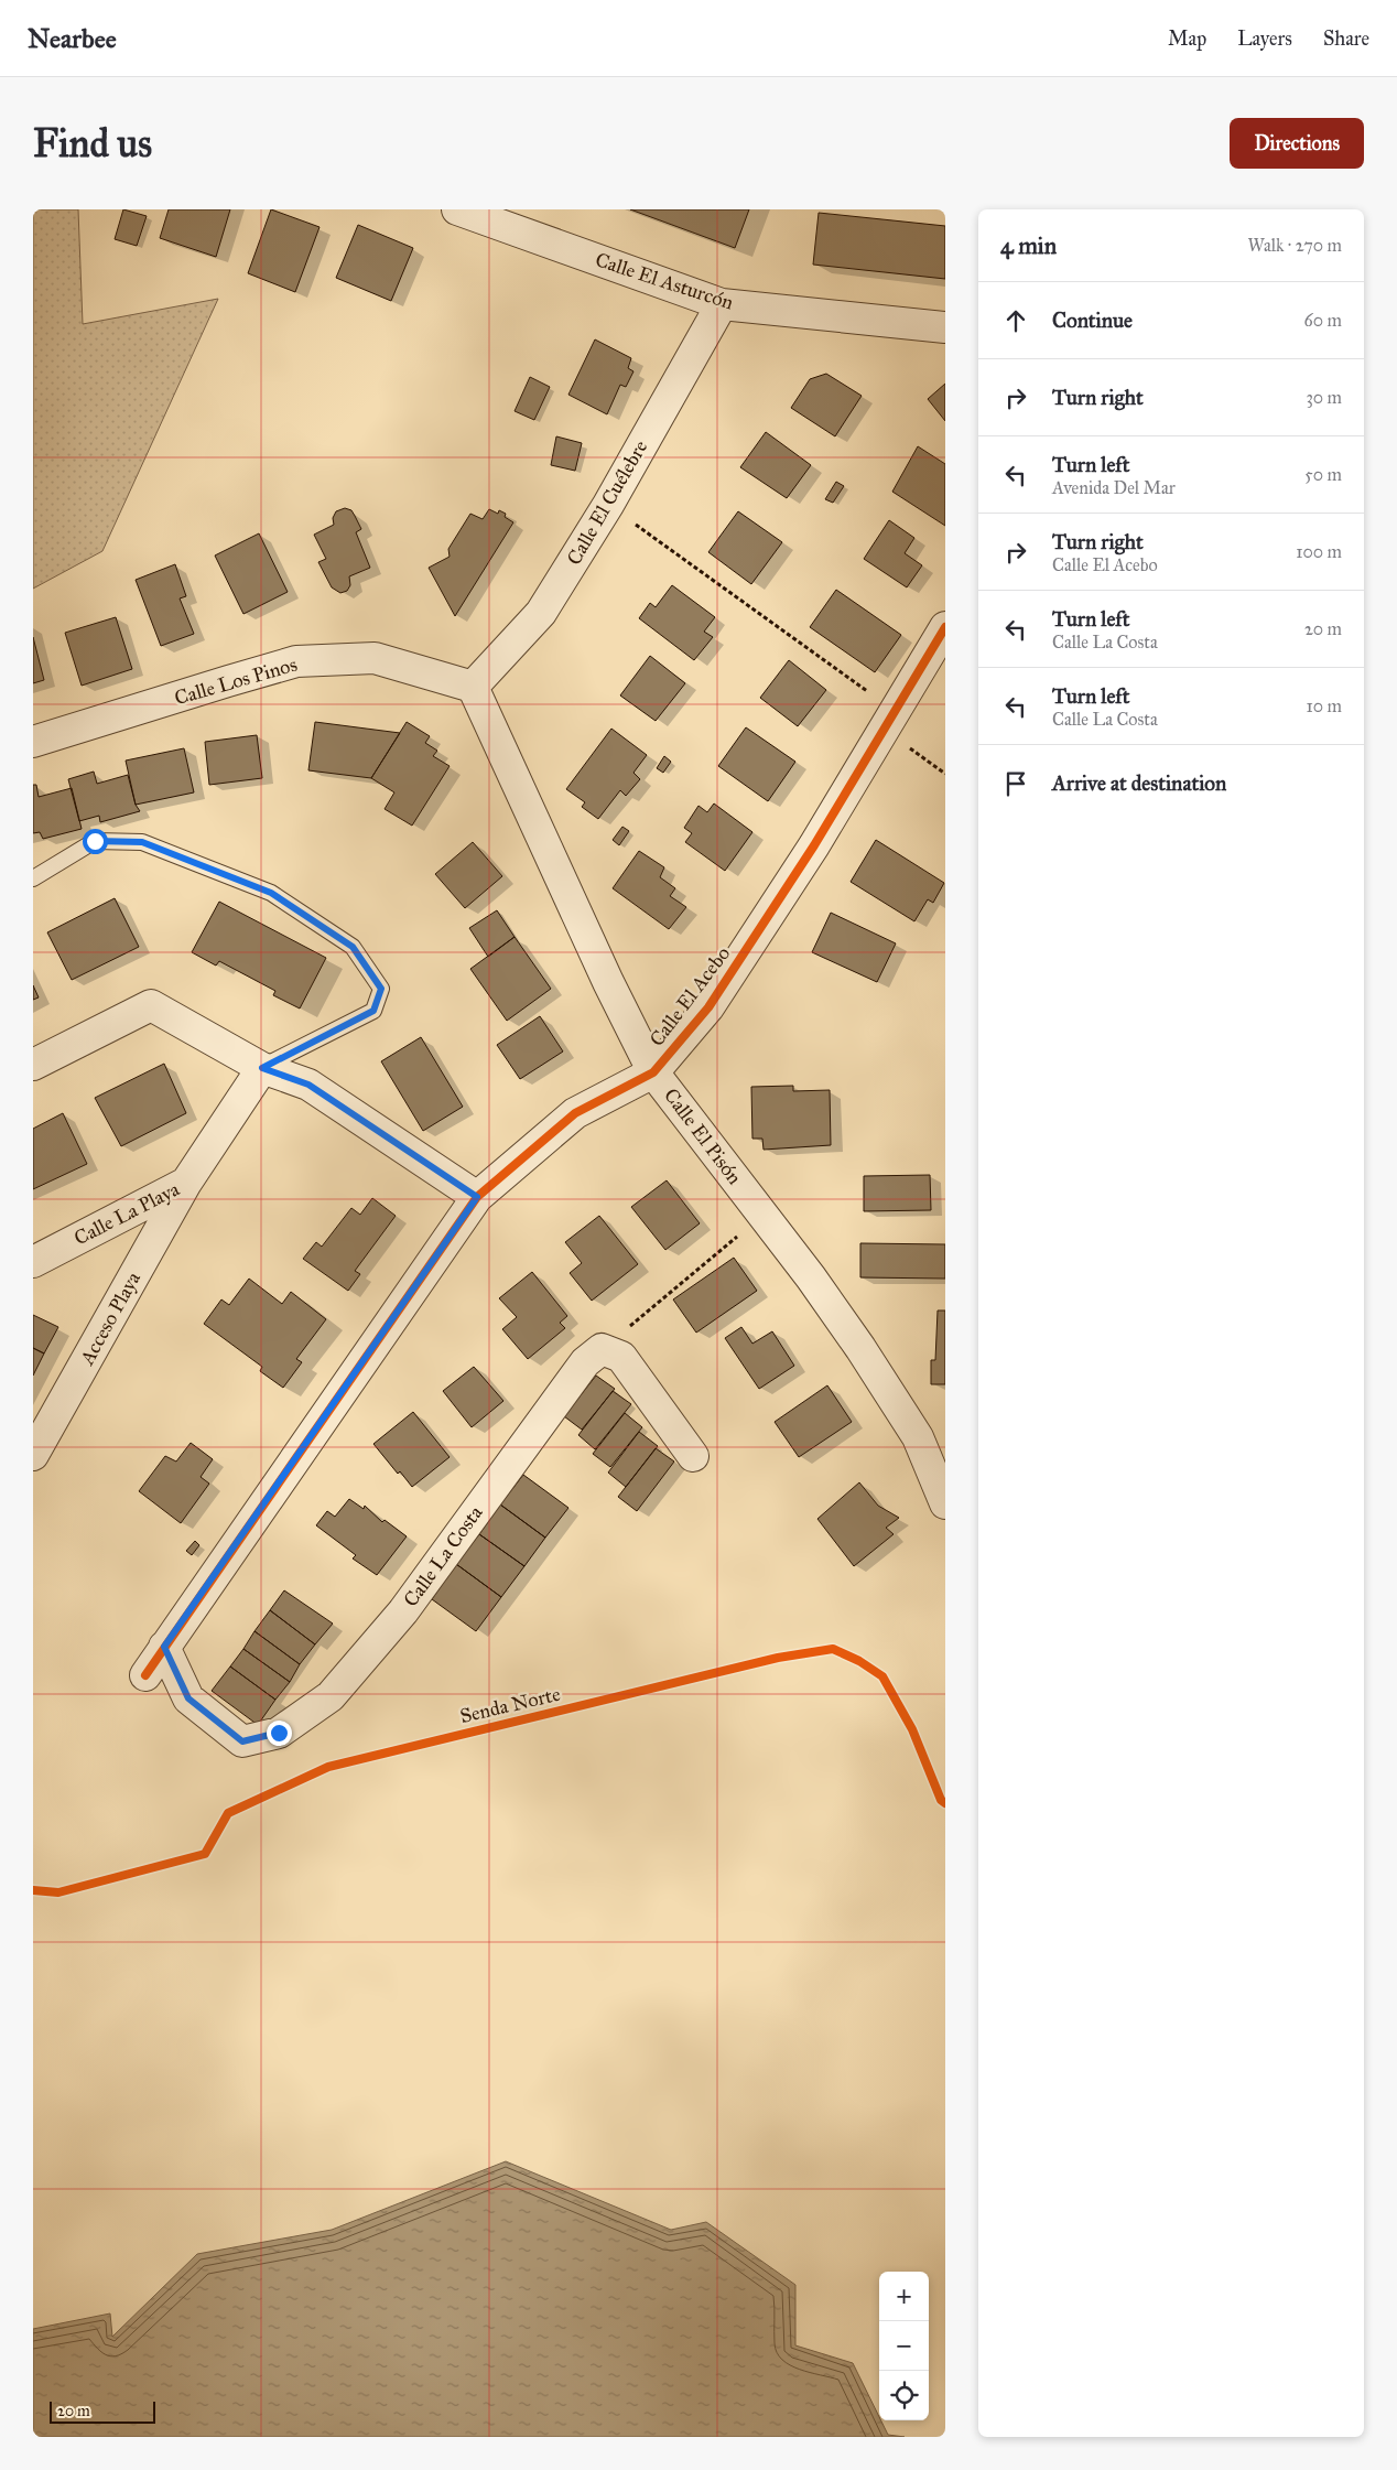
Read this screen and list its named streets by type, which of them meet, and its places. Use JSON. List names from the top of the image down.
{
  "streets": {
    "street": [
      "Calle El Asturcón",
      "Calle El Cuélebre",
      "Calle Los Pinos",
      "Calle El Acebo",
      "Calle El Pisón",
      "Calle La Playa",
      "Acceso Playa",
      "Calle La Costa"
    ],
    "cycle path": ["Senda Norte"]
  },
  "crossings": [
    ["Calle El Asturcón", "Calle El Cuélebre"],
    ["Calle El Cuélebre", "Calle Los Pinos"],
    ["Calle El Cuélebre", "Calle El Pisón"],
    ["Calle Los Pinos", "Calle El Pisón"],
    ["Calle El Acebo", "Calle El Pisón"],
    ["Calle El Acebo", "Calle La Costa"],
    ["Calle La Playa", "Acceso Playa"]
  ],
  "scale_bar": "20 m",
  "page": {
    "header": "Nearbee",
    "nav": ["Map", "Layers", "Share"],
    "buttons": "Directions",
    "title": "Find us",
    "heading": ["4 min", "Walk · 270 m"],
    "list": [
      ["Continue", "60 m"],
      ["Turn right", "30 m"],
      ["Turn left", "Avenida Del Mar", "50 m"],
      ["Turn right", "Calle El Acebo", "100 m"],
      ["Turn left", "Calle La Costa", "20 m"],
      ["Turn left", "Calle La Costa", "10 m"],
      "Arrive at destination"
    ],
    "map_buttons": ["+", "−"],
    "scale": "20 m"
  }
}
